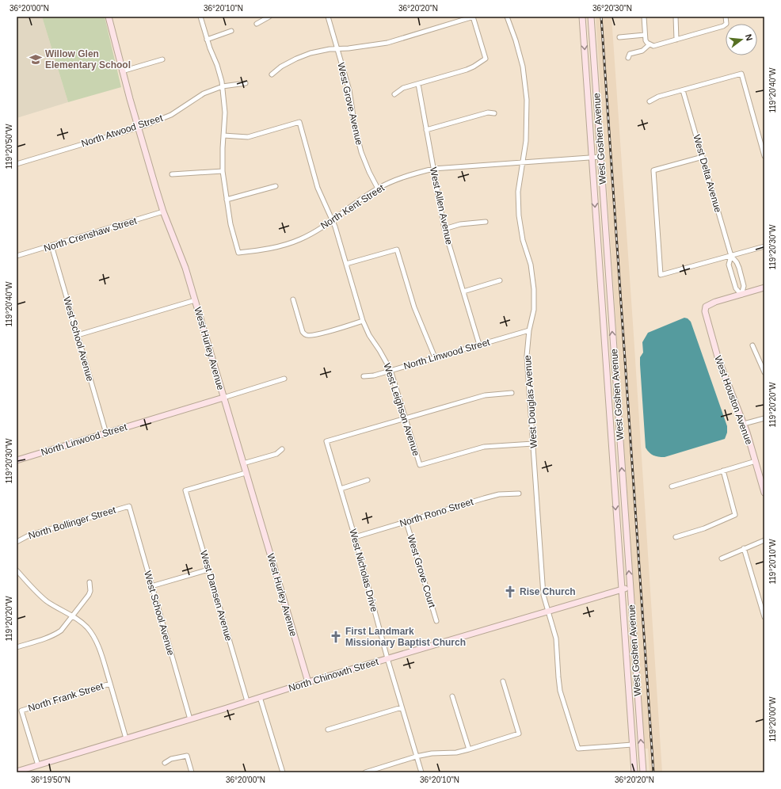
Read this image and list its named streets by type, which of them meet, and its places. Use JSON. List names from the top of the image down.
{
  "streets": {
    "street": [
      "West Grove Avenue",
      "North Atwood Street",
      "West Goshen Avenue",
      "West Delta Avenue",
      "West Allen Avenue",
      "North Kent Street",
      "North Crenshaw Street",
      "West School Avenue",
      "West Hurley Avenue",
      "North Linwood Street",
      "West Houston Avenue",
      "West Douglas Avenue",
      "West Leighson Avenue",
      "North Rono Street",
      "North Bollinger Street",
      "West Nicholas Drive",
      "West Grove Court",
      "West Damsen Avenue",
      "North Chinowth Street",
      "North Frank Street"
    ]
  },
  "crossings": [
    ["West Grove Avenue", "North Kent Street"],
    ["North Atwood Street", "West Hurley Avenue"],
    ["West Goshen Avenue", "North Kent Street"],
    ["West Goshen Avenue", "West Douglas Avenue"],
    ["West Goshen Avenue", "North Chinowth Street"],
    ["West Delta Avenue", "West Houston Avenue"],
    ["West Allen Avenue", "North Kent Street"],
    ["West Allen Avenue", "North Linwood Street"],
    ["North Kent Street", "West Douglas Avenue"],
    ["North Kent Street", "West Leighson Avenue"],
    ["North Crenshaw Street", "West School Avenue"],
    ["North Crenshaw Street", "West Hurley Avenue"],
    ["West School Avenue", "North Linwood Street"],
    ["West School Avenue", "North Bollinger Street"],
    ["West School Avenue", "North Chinowth Street"],
    ["West Hurley Avenue", "North Linwood Street"],
    ["West Hurley Avenue", "West Damsen Avenue"],
    ["West Hurley Avenue", "North Chinowth Street"],
    ["North Linwood Street", "West Douglas Avenue"],
    ["North Linwood Street", "West Leighson Avenue"],
    ["West Douglas Avenue", "West Leighson Avenue"],
    ["West Douglas Avenue", "North Chinowth Street"],
    ["West Leighson Avenue", "West Nicholas Drive"],
    ["North Rono Street", "West Nicholas Drive"],
    ["North Rono Street", "West Grove Court"],
    ["West Nicholas Drive", "North Chinowth Street"],
    ["West Damsen Avenue", "North Chinowth Street"],
    ["North Chinowth Street", "North Frank Street"]
  ],
  "places": {
    "school or university": ["Willow Glen Elementary School"],
    "church": ["Rise Church", "First Landmark Missionary Baptist Church"]
  },
  "north": "right",
  "coordinates": [
    "36°20'00\"N",
    "36°20'10\"N",
    "36°20'20\"N",
    "36°20'30\"N",
    "119°20'40\"W",
    "119°20'50\"W",
    "119°20'30\"W",
    "119°20'20\"W",
    "119°20'10\"W",
    "119°20'00\"W",
    "36°19'50\"N"
  ]
}
